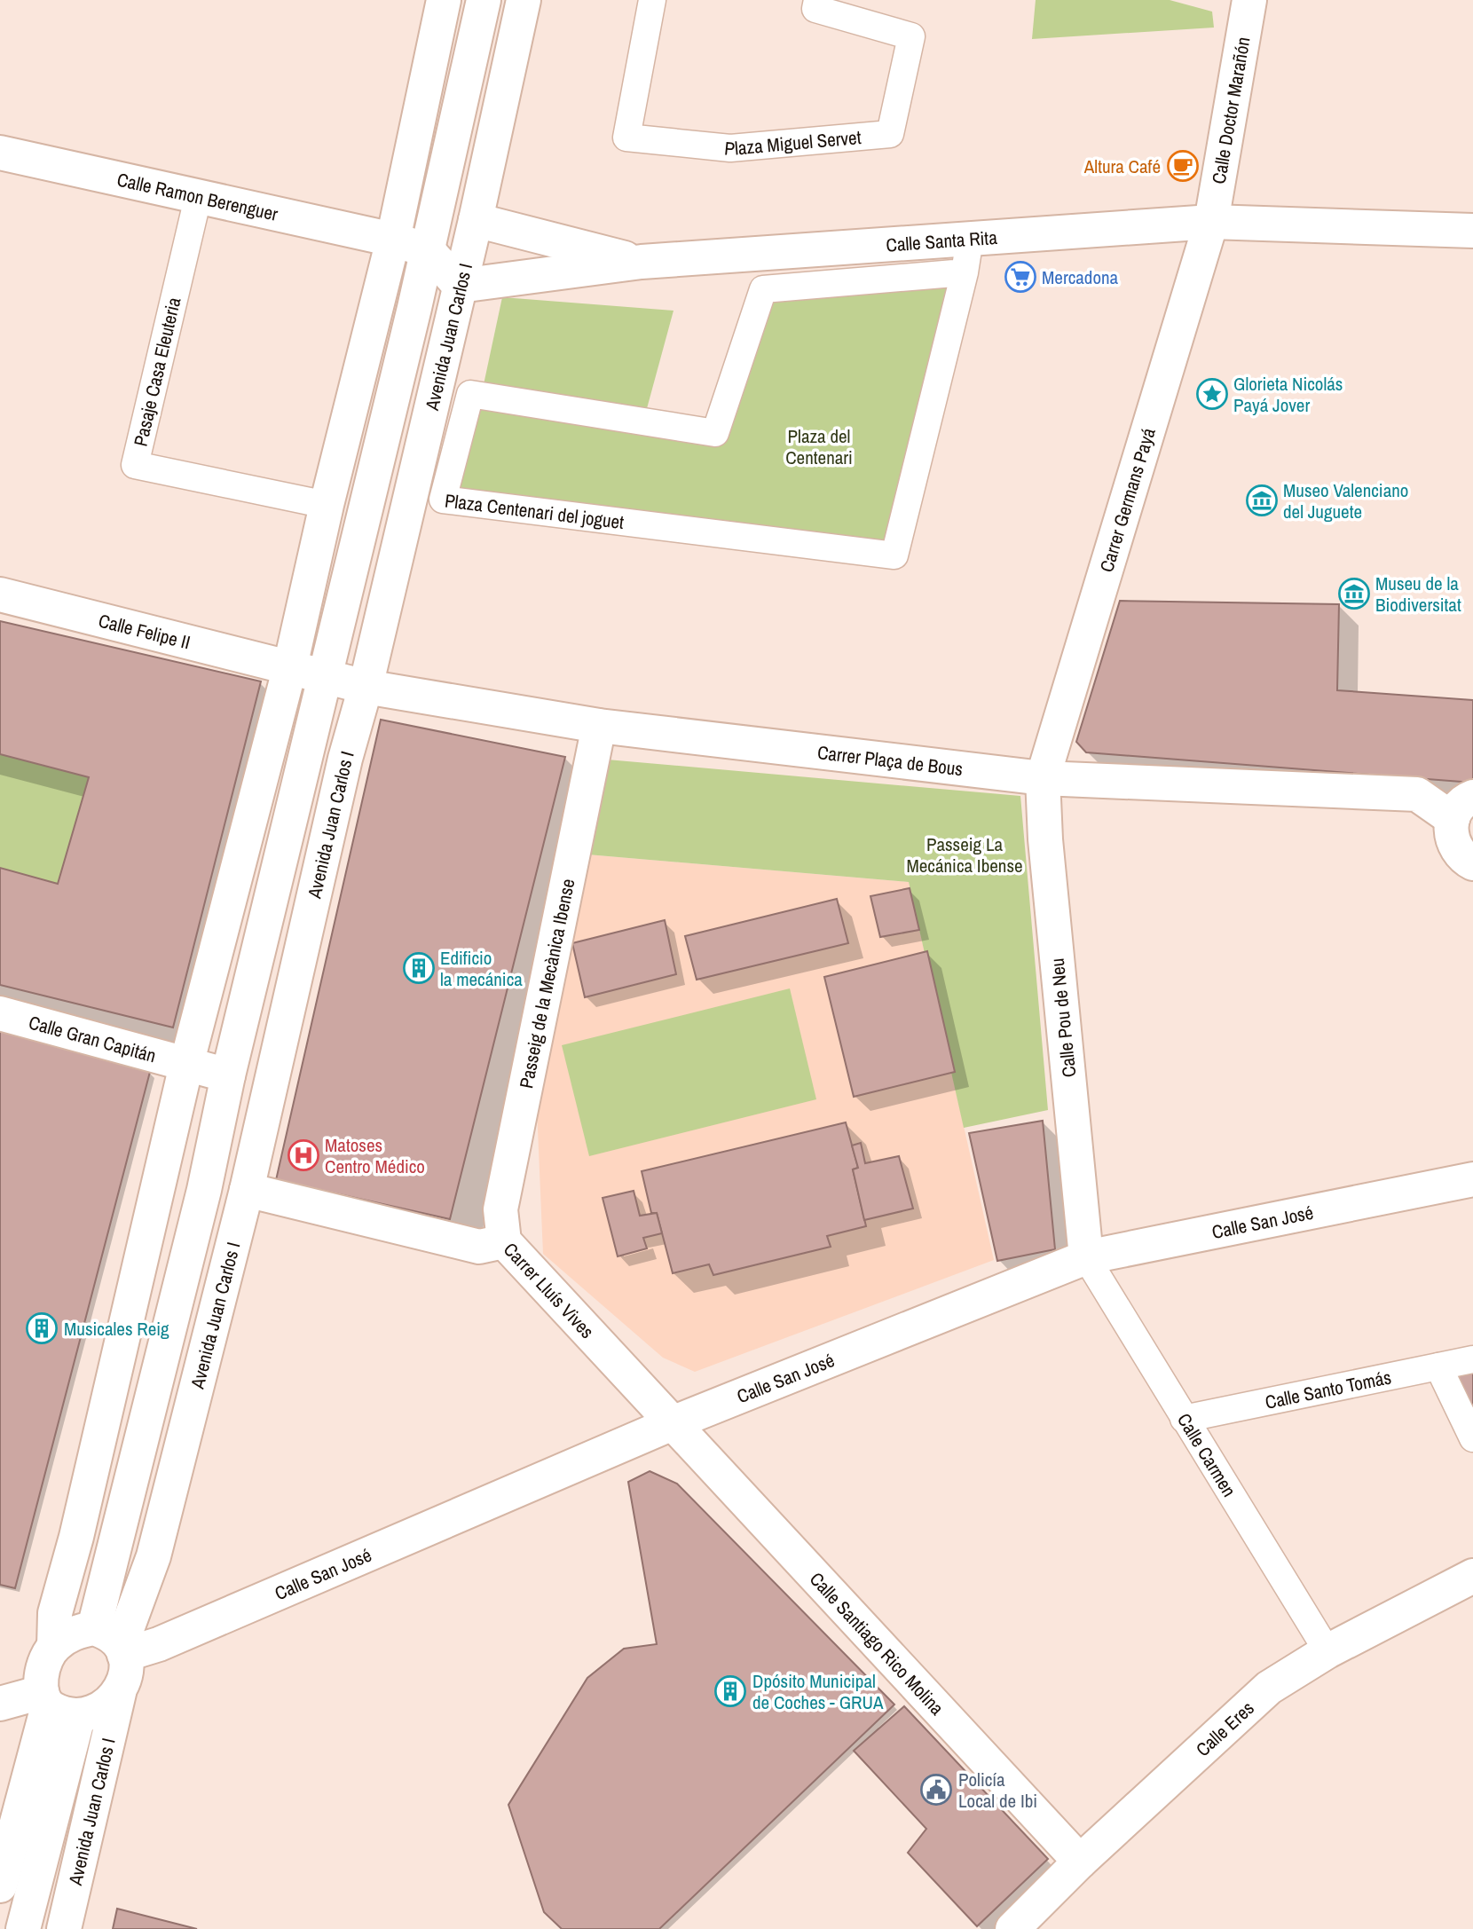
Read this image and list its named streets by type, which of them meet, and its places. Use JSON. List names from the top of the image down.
{
  "streets": {
    "street": [
      "Calle Doctor Marañón",
      "Plaza Miguel Servet",
      "Calle Ramon Berenguer",
      "Calle Santa Rita",
      "Avenida Juan Carlos I",
      "Pasaje Casa Eleuteria",
      "Carrer Germans Payá",
      "Plaza Centenari del joguet",
      "Calle Felipe II",
      "Carrer Plaça de Bous",
      "Passeig de la Mecànica Ibense",
      "Calle Pou de Neu",
      "Calle Gran Capitán",
      "Calle San José",
      "Carrer Lluís Vives",
      "Calle Santo Tomás",
      "Calle Carmen",
      "Calle Santiago Rico Molina",
      "Calle Eres"
    ]
  },
  "crossings": [
    ["Calle Doctor Marañón", "Calle Santa Rita"],
    ["Calle Doctor Marañón", "Carrer Germans Payá"],
    ["Calle Ramon Berenguer", "Pasaje Casa Eleuteria"],
    ["Calle Santa Rita", "Avenida Juan Carlos I"],
    ["Calle Santa Rita", "Carrer Germans Payá"],
    ["Avenida Juan Carlos I", "Carrer Plaça de Bous"],
    ["Avenida Juan Carlos I", "Calle San José"],
    ["Avenida Juan Carlos I", "Carrer Lluís Vives"],
    ["Carrer Germans Payá", "Carrer Plaça de Bous"],
    ["Carrer Germans Payá", "Calle Pou de Neu"],
    ["Calle Felipe II", "Carrer Plaça de Bous"],
    ["Carrer Plaça de Bous", "Passeig de la Mecànica Ibense"],
    ["Carrer Plaça de Bous", "Calle Pou de Neu"],
    ["Passeig de la Mecànica Ibense", "Carrer Lluís Vives"],
    ["Calle Pou de Neu", "Calle San José"],
    ["Calle Pou de Neu", "Calle Carmen"],
    ["Calle San José", "Carrer Lluís Vives"],
    ["Calle San José", "Calle Carmen"],
    ["Calle San José", "Calle Santiago Rico Molina"],
    ["Carrer Lluís Vives", "Calle Santiago Rico Molina"],
    ["Calle Santo Tomás", "Calle Carmen"],
    ["Calle Carmen", "Calle Eres"],
    ["Calle Santiago Rico Molina", "Calle Eres"]
  ],
  "parks": ["Plaza del Centenari", "Passeig La Mecánica Ibense"],
  "places": {
    "cafe": ["Altura Café"],
    "supermarket": ["Mercadona"],
    "place": ["Glorieta Nicolás Payá Jover"],
    "museum": ["Museo Valenciano del Juguete", "Museu de la Biodiversitat"],
    "building": ["Edificio la mecánica", "Musicales Reig", "Dpósito Municipal de Coches - GRUA"],
    "hospital": ["Matoses Centro Médico"],
    "public building": ["Policía Local de Ibi"]
  }
}
